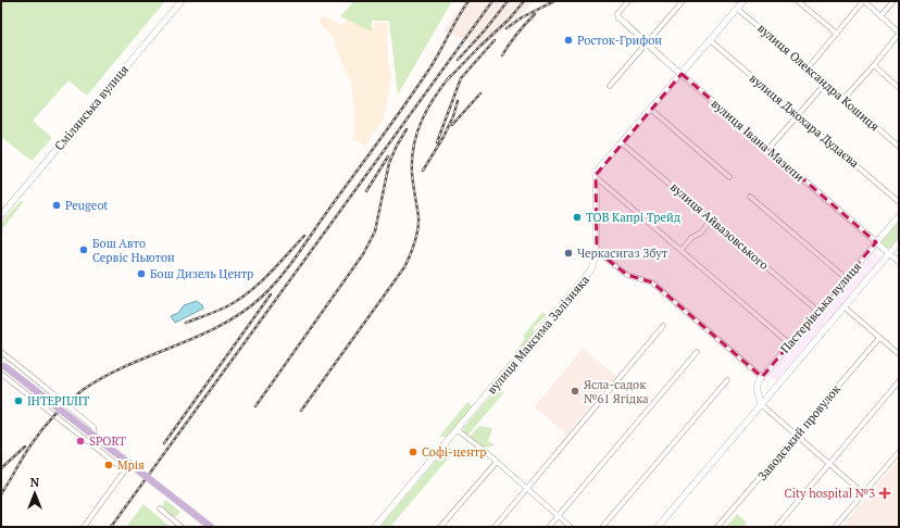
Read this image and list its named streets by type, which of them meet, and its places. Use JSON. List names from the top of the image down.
{
  "streets": {
    "main road": ["Смілянська вулиця", "Пастерівська вулиця", "вулиця Максима Залізняка"],
    "street": [
      "вулиця Олександра Кошиця",
      "вулиця Джохара Дудаєва",
      "вулиця Івана Мазепи",
      "вулиця Айвазовського",
      "Заводський провулок"
    ]
  },
  "crossings": [
    ["вулиця Івана Мазепи", "Пастерівська вулиця"],
    ["вулиця Айвазовського", "Пастерівська вулиця"]
  ],
  "places": {
    "other": [
      "Росток-Грифон",
      "Peugeot",
      "ТОВ Капрі Трейд",
      "Бош Авто Сервіс Ньютон",
      "Черкасигаз Збут",
      "Бош Дизель Центр",
      "Ясла-садок №61 Ягідка",
      "ІНТЕРПЛІТ",
      "SPORT",
      "Софі-центр",
      "Мрія"
    ],
    "health": ["City hospital №3"]
  },
  "north": "top"
}
